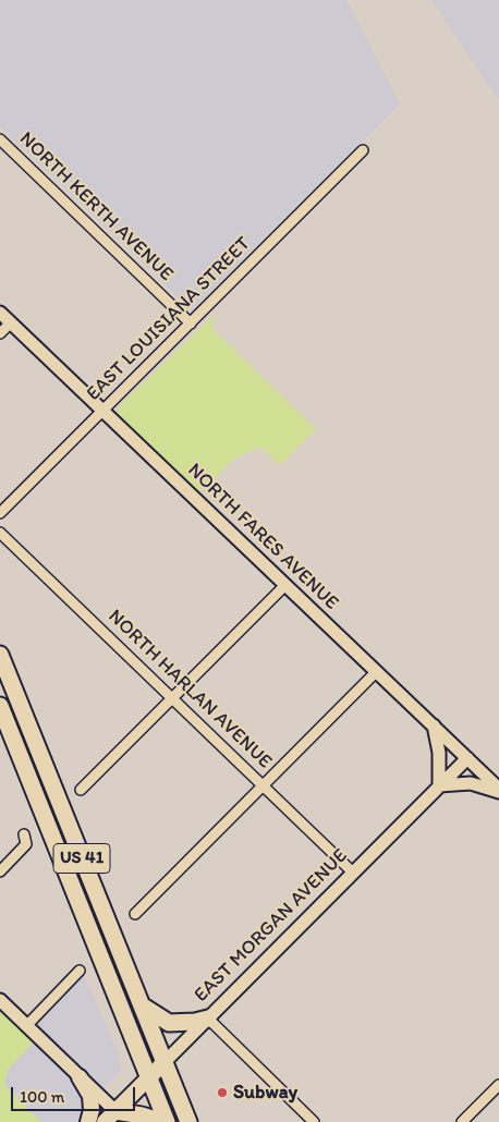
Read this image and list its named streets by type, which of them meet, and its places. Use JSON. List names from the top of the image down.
{
  "streets": {
    "highway": ["US 41"],
    "main road": ["EAST MORGAN AVENUE"],
    "street": [
      "NORTH KERTH AVENUE",
      "EAST LOUISIANA STREET",
      "NORTH FARES AVENUE",
      "NORTH HARLAN AVENUE"
    ]
  },
  "crossings": [
    ["NORTH KERTH AVENUE", "EAST LOUISIANA STREET"],
    ["EAST LOUISIANA STREET", "NORTH FARES AVENUE"],
    ["NORTH FARES AVENUE", "EAST MORGAN AVENUE"],
    ["NORTH HARLAN AVENUE", "EAST MORGAN AVENUE"],
    ["US 41", "EAST MORGAN AVENUE"]
  ],
  "places": ["Subway"],
  "scale_bar": "100 m"
}
